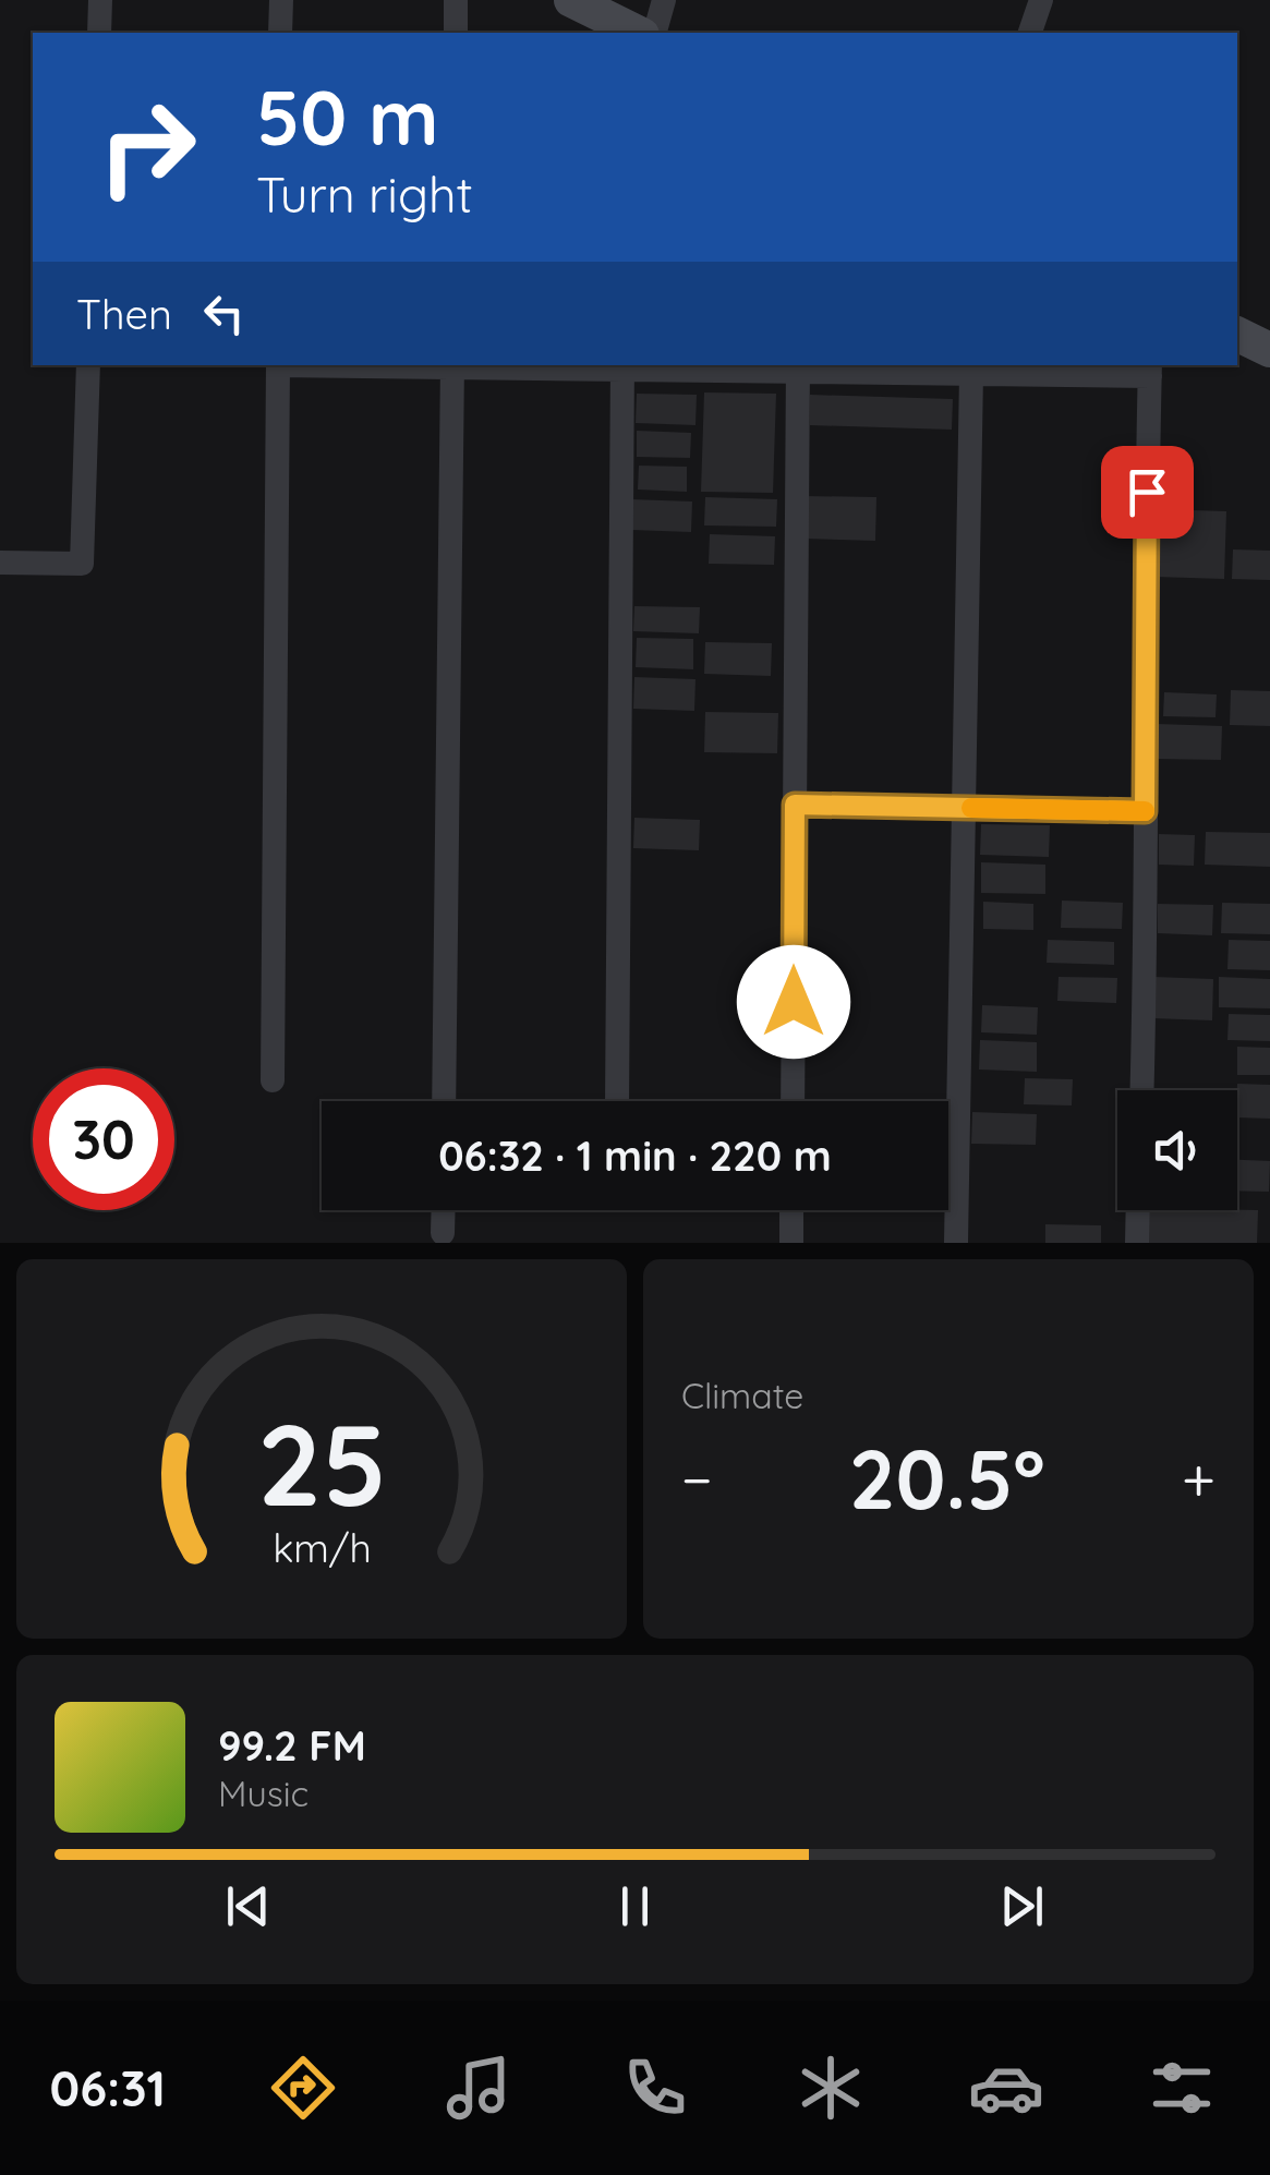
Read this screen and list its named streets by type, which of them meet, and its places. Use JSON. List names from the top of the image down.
{
  "page": {
    "turn": ["50 m", "Turn right"],
    "then": "Then",
    "limit": "30",
    "trip": "06:32 · 1 min · 220 m",
    "tile": "Climate",
    "heat": ["−", "20.5°", "+"],
    "song": ["99.2 FM", "Music"],
    "tabs": "06:31",
    "gauge": ["25", "km/h"]
  }
}
